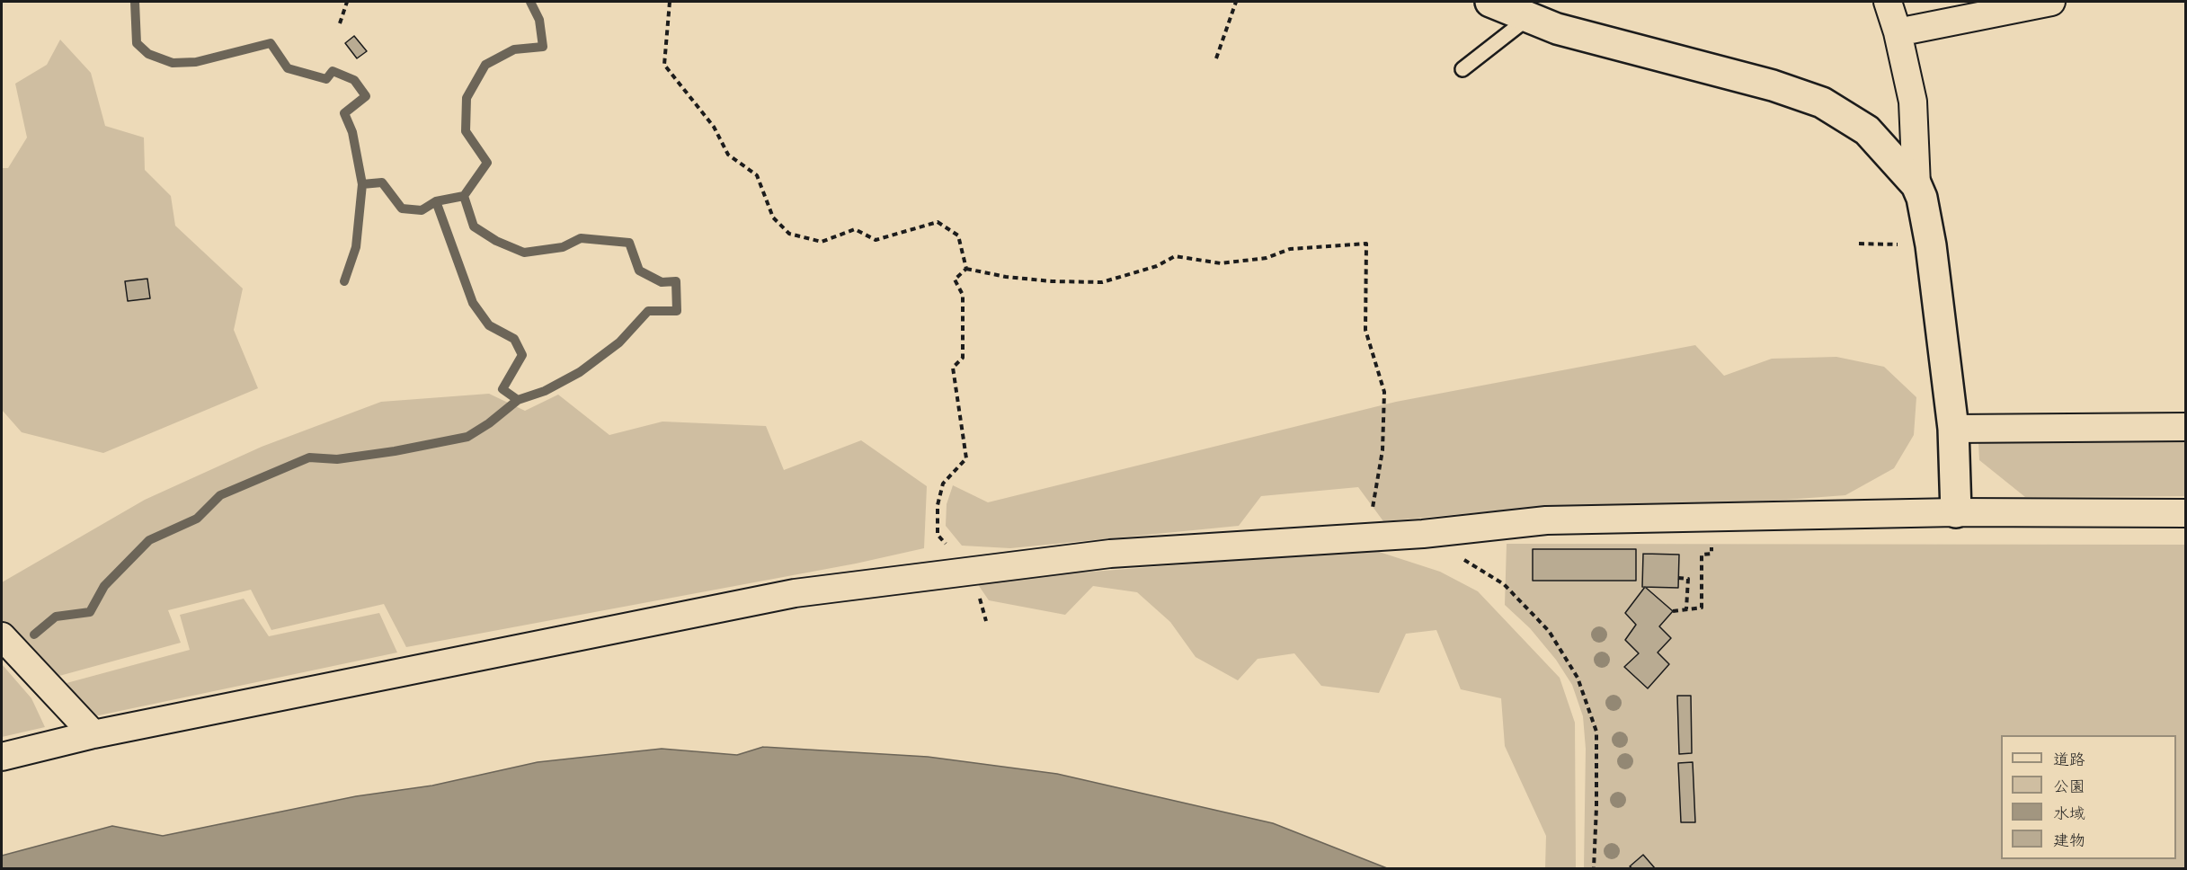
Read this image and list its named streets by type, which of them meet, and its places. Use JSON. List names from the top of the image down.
{
  "legend": [
    "道路",
    "公園",
    "水域",
    "建物"
  ]
}
